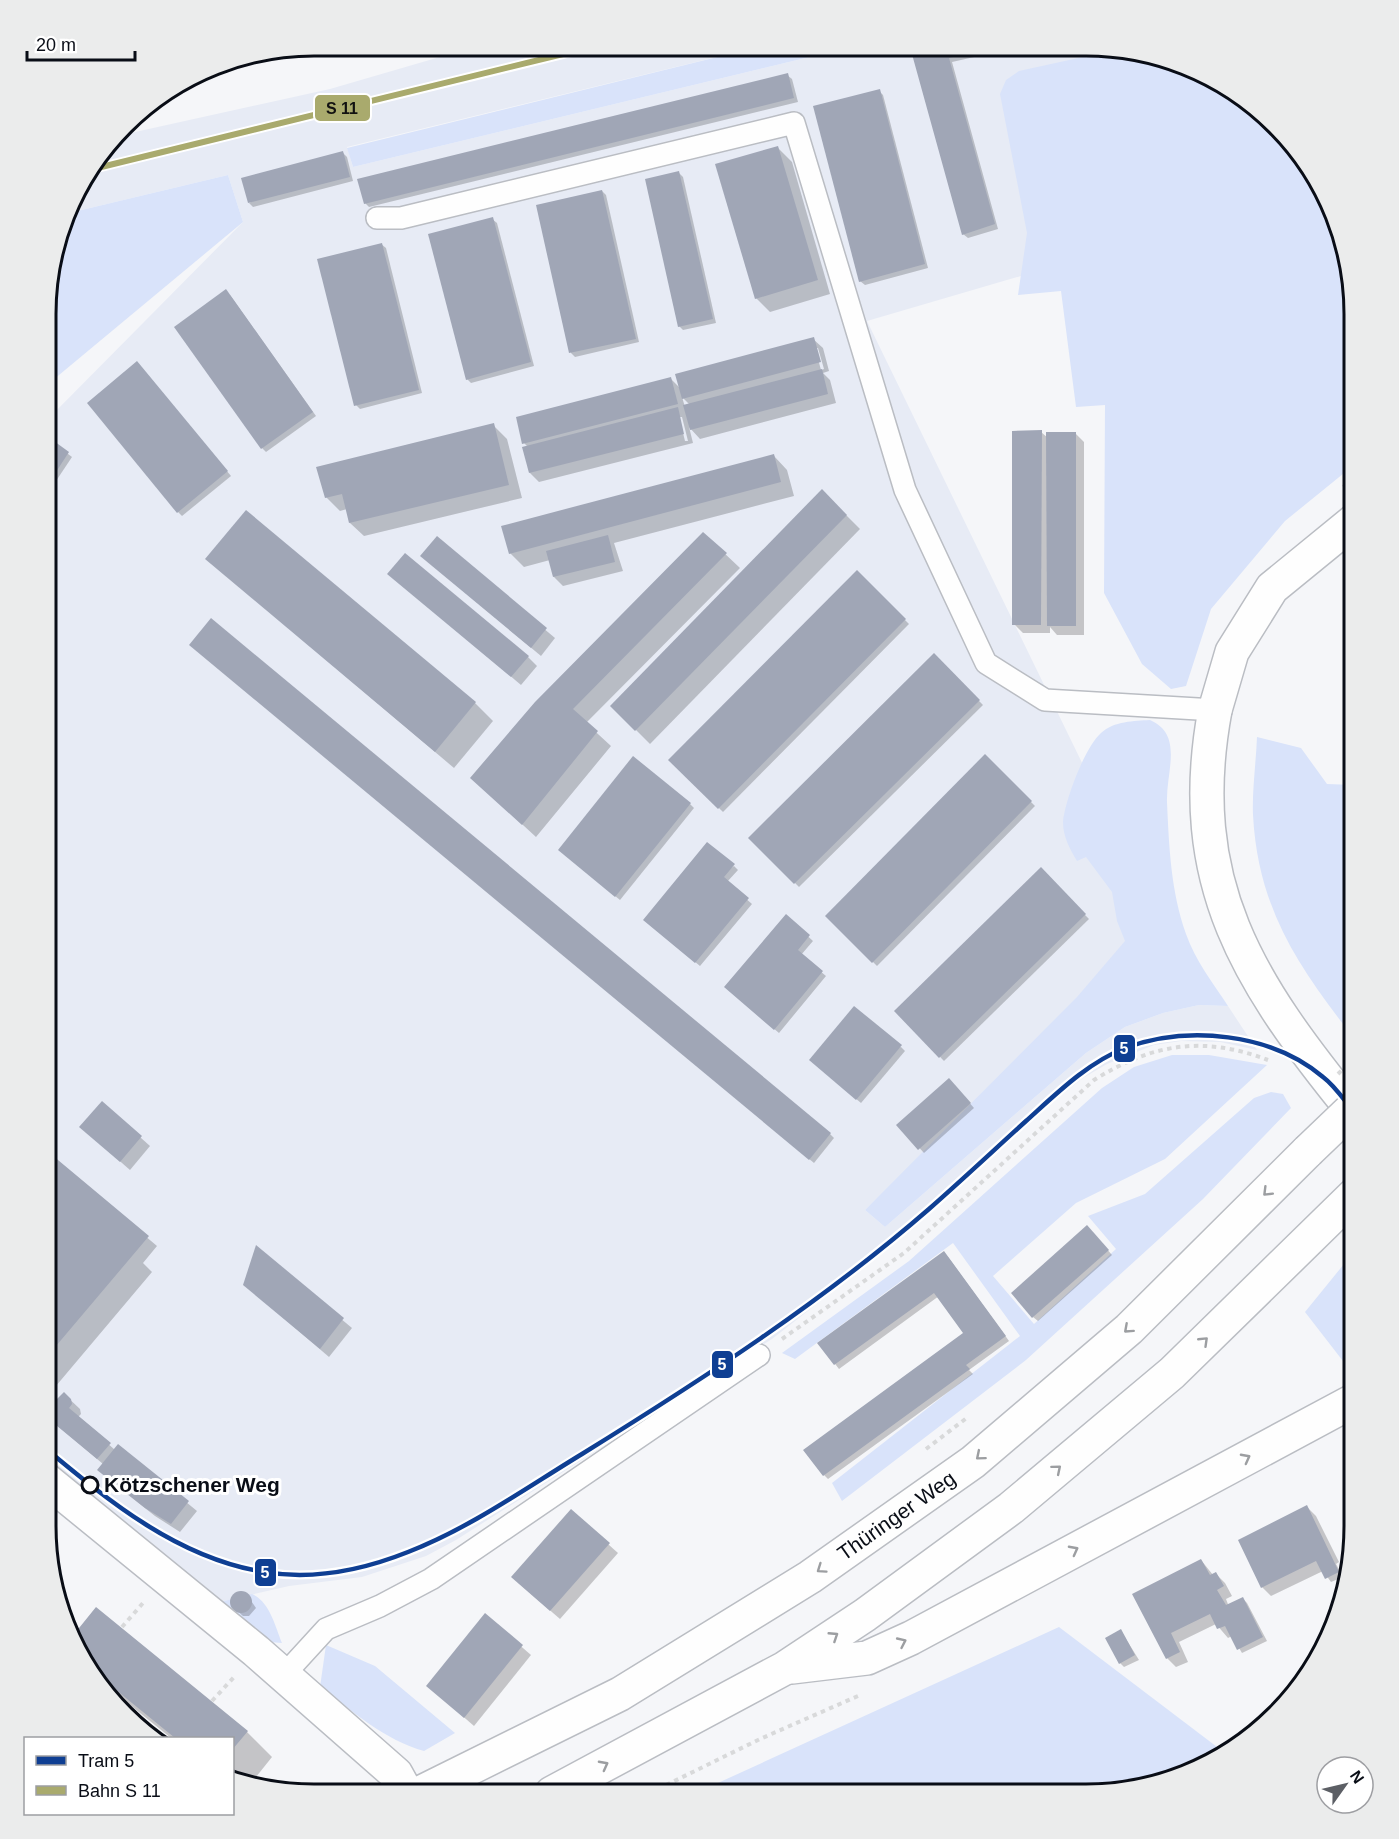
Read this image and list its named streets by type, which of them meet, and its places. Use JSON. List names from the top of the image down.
{
  "streets": {
    "main road": ["Thüringer Weg"]
  },
  "places": ["Kötzschener Weg"],
  "lines": ["tram line 5"],
  "legend": ["Tram 5", "Bahn S 11"],
  "scale_bar": "20 m",
  "north": "top right"
}
